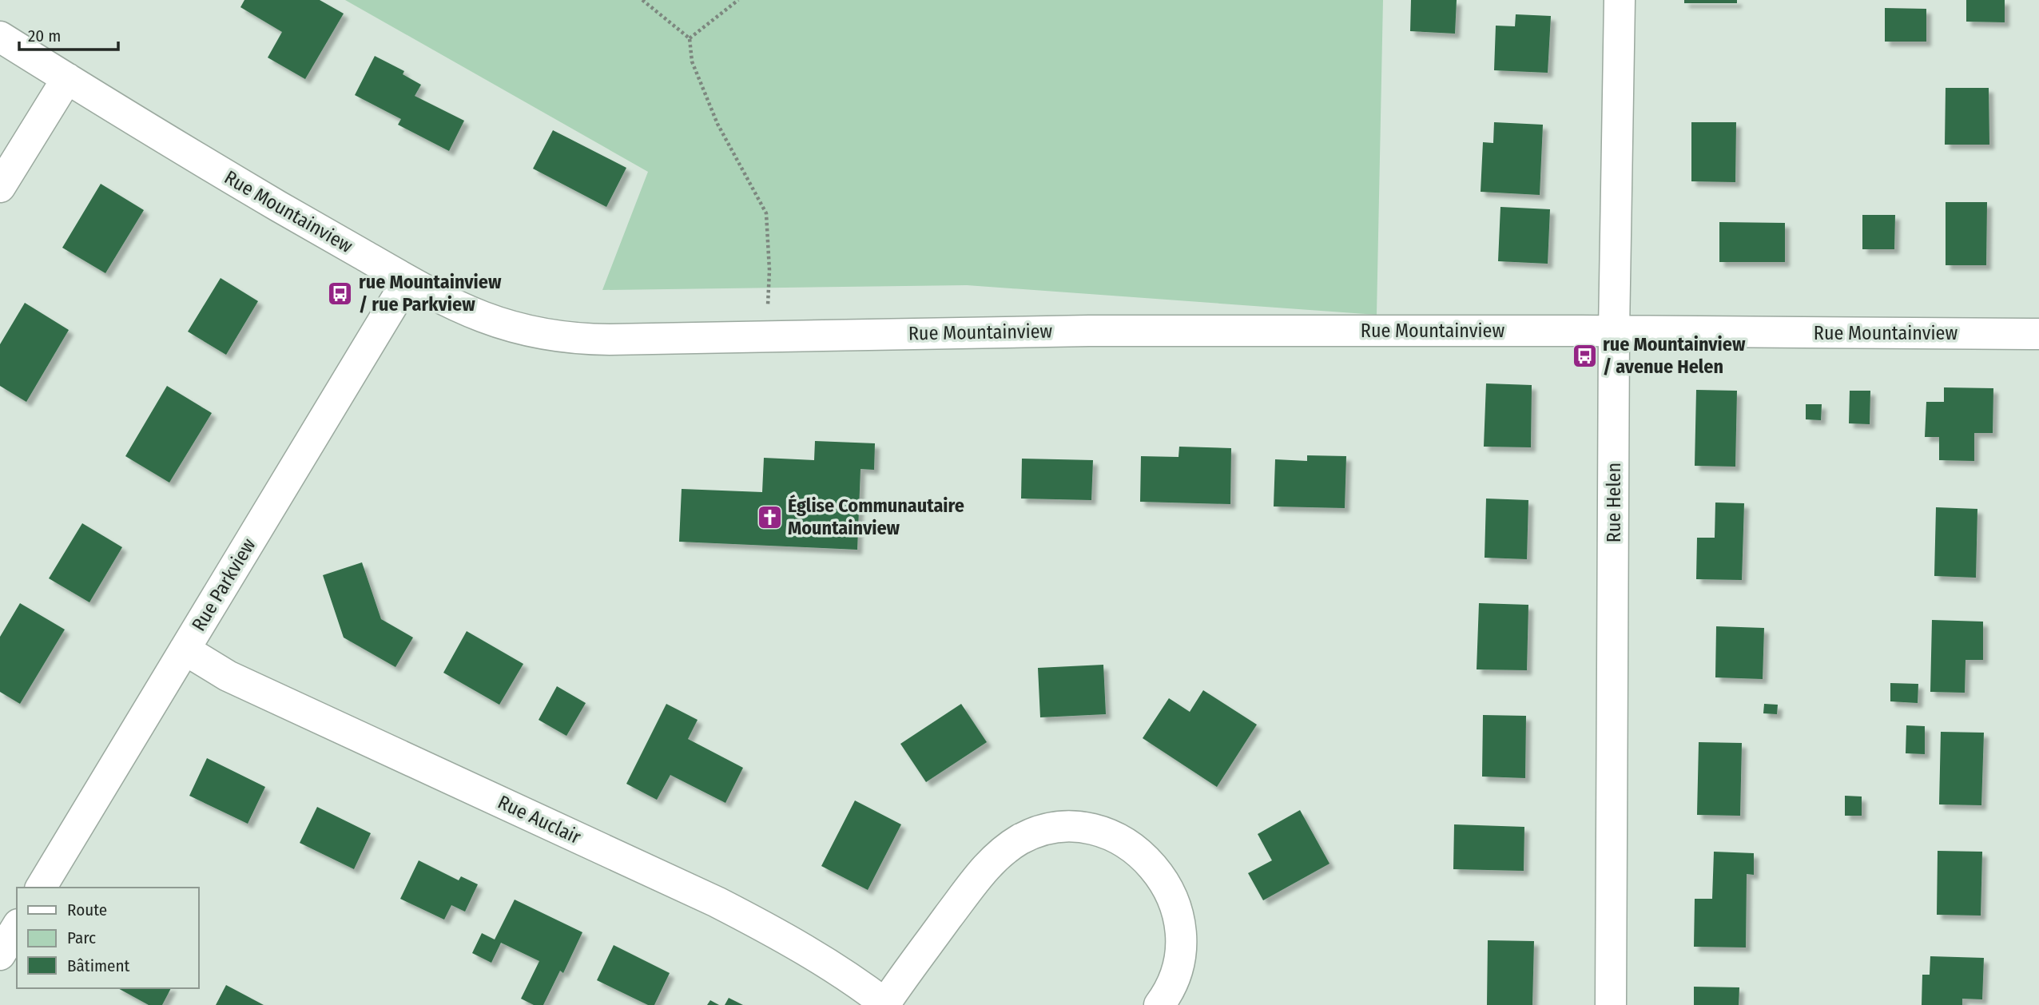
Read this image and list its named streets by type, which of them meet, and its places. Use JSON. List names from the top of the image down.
{
  "streets": {
    "street": [
      "Rue Mountainview",
      "Rue Helen",
      "Rue Parkview",
      "Rue Auclair"
    ]
  },
  "crossings": [
    ["Rue Mountainview", "Rue Helen"],
    ["Rue Mountainview", "Rue Parkview"],
    ["Rue Parkview", "Rue Auclair"]
  ],
  "places": {
    "bus stop": ["rue Mountainview / rue Parkview", "rue Mountainview / avenue Helen"],
    "church": ["Église Communautaire Mountainview"]
  },
  "legend": ["Route", "Parc", "Bâtiment"],
  "scale_bar": "20 m"
}
